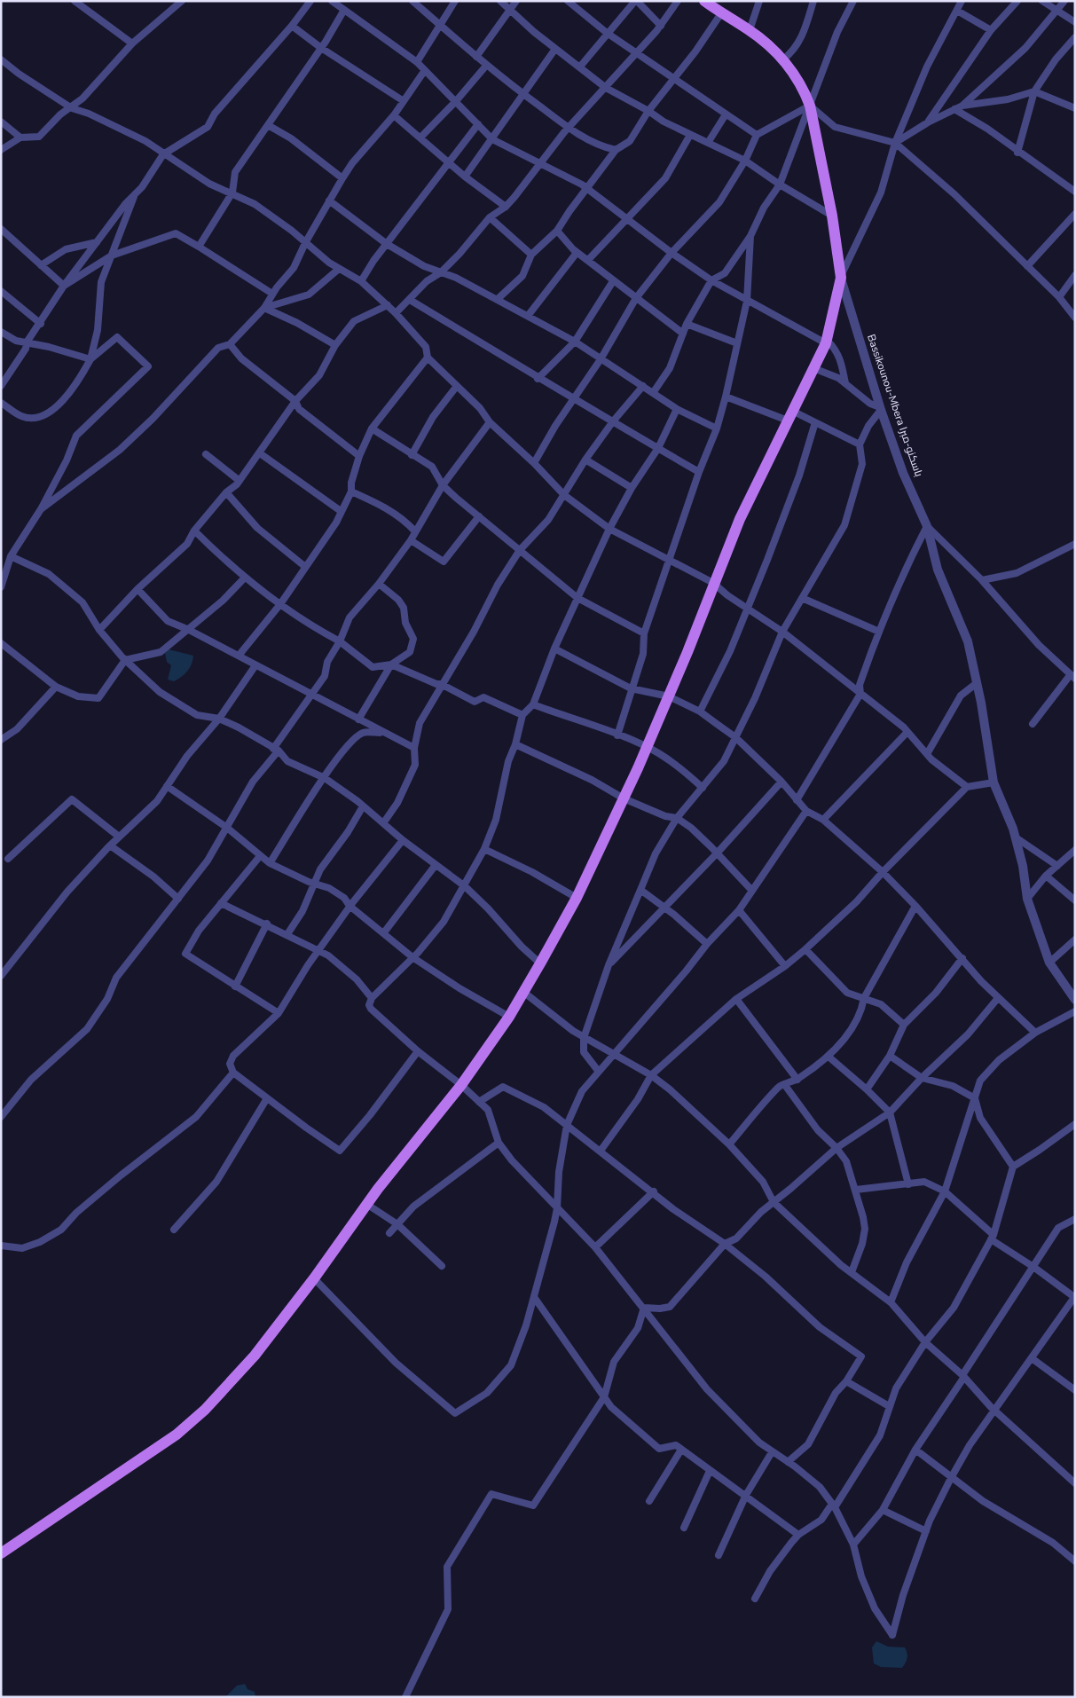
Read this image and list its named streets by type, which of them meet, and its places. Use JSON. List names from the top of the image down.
{
  "streets": {
    "main road": ["Bassikounou-Mbera باسكنو-مبرا"]
  }
}
